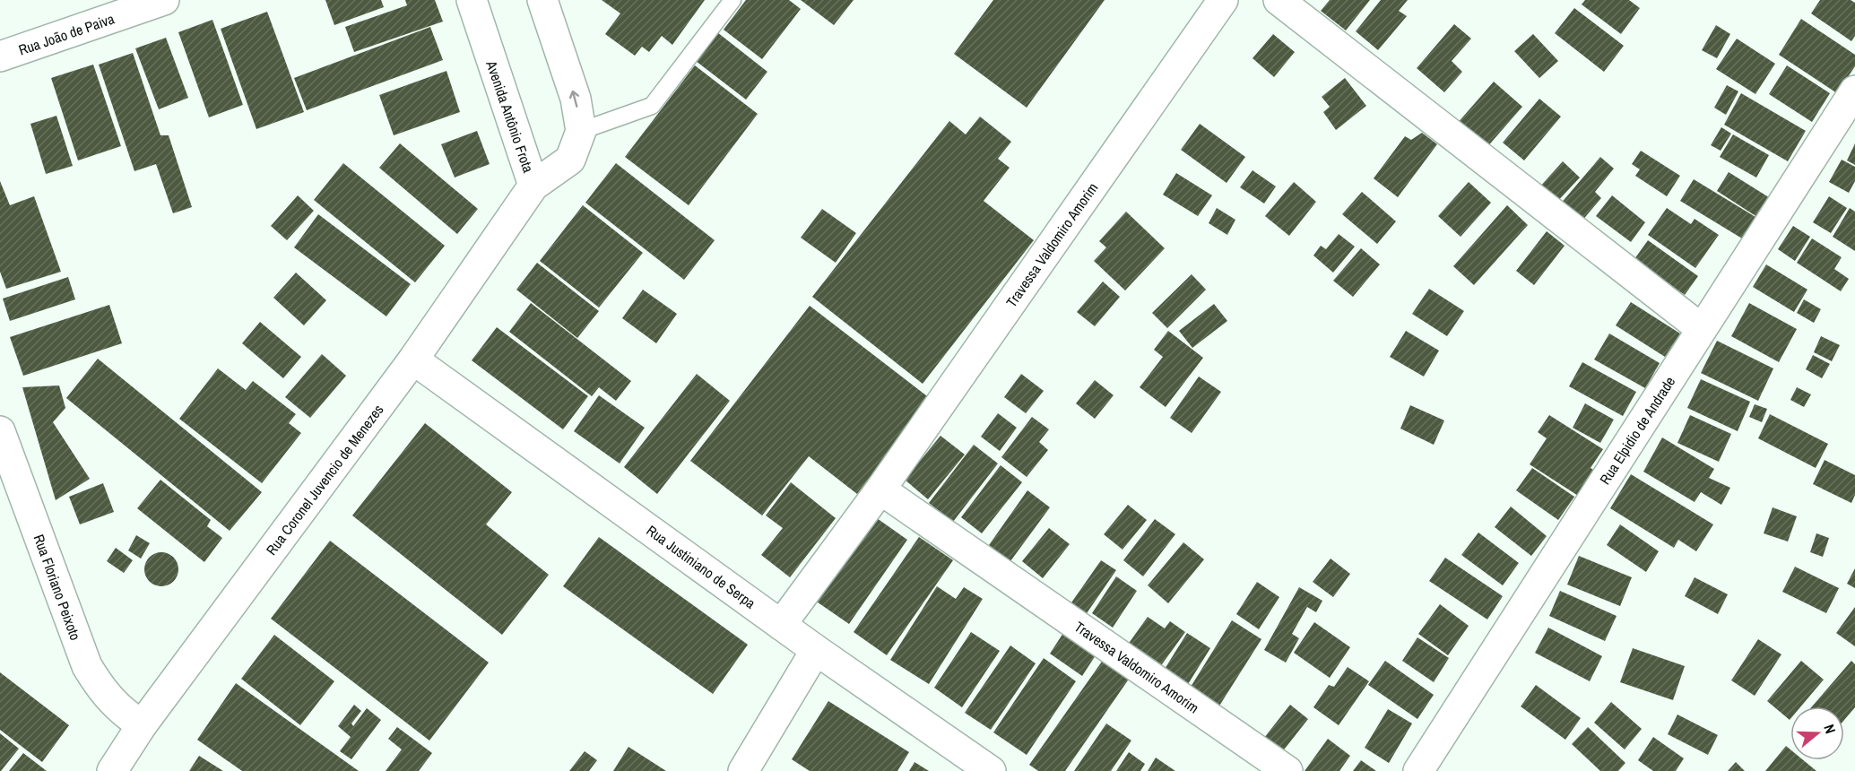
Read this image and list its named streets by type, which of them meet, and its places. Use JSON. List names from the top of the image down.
{
  "streets": {
    "street": [
      "Rua João de Paiva",
      "Avenida Antônio Frota",
      "Travessa Valdomiro Amorim",
      "Rua Elpidio de Andrade",
      "Rua Coronel Juvencio de Menezes",
      "Rua Justiniano de Serpa",
      "Rua Floriano Peixoto"
    ]
  },
  "crossings": [
    ["Avenida Antônio Frota", "Rua Coronel Juvencio de Menezes"],
    ["Travessa Valdomiro Amorim", "Rua Justiniano de Serpa"],
    ["Rua Coronel Juvencio de Menezes", "Rua Justiniano de Serpa"],
    ["Rua Coronel Juvencio de Menezes", "Rua Floriano Peixoto"]
  ],
  "north": "right"
}
